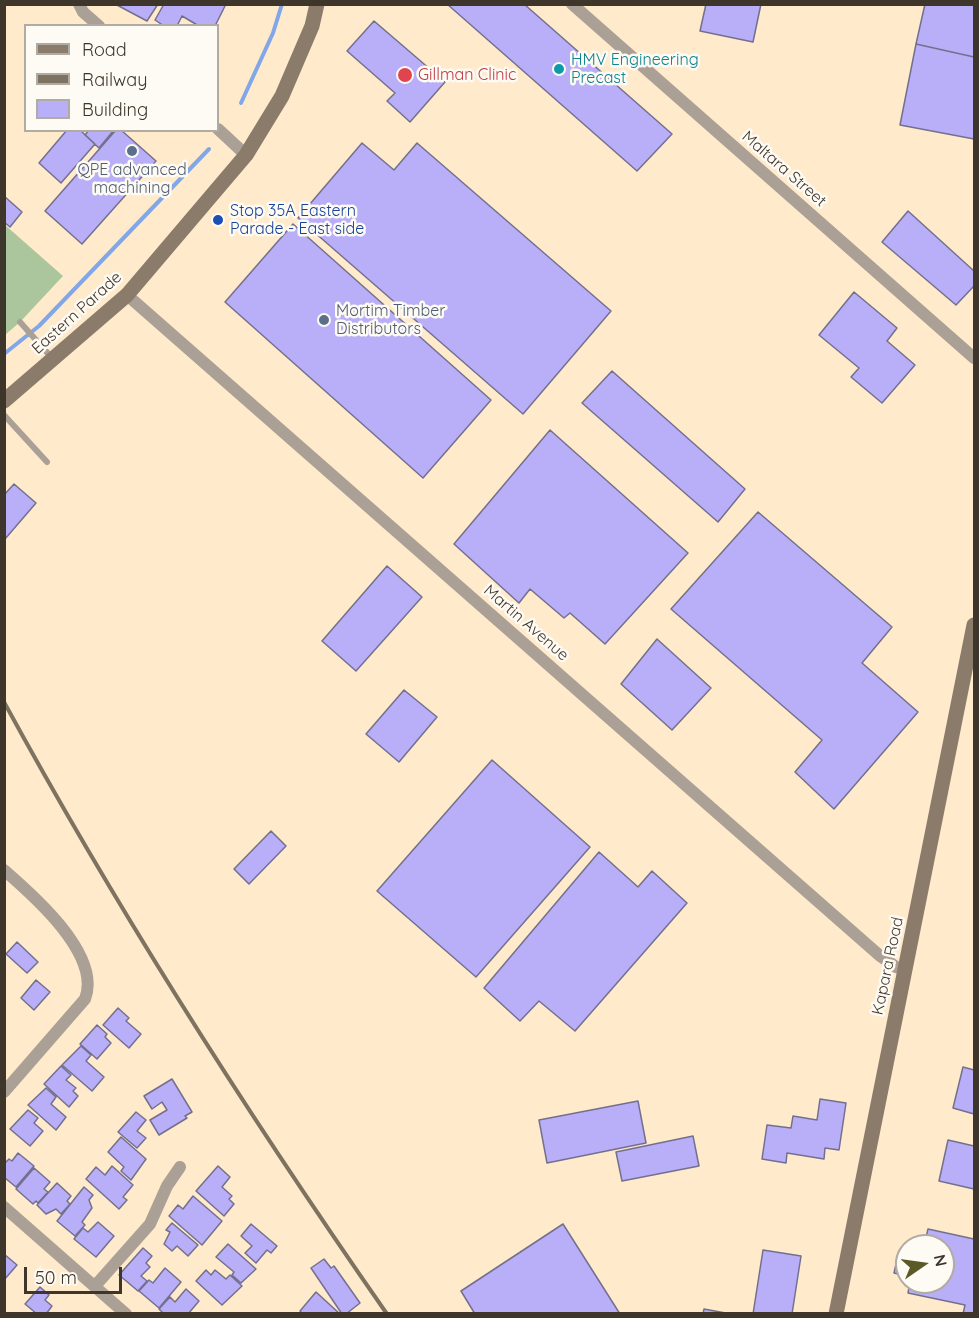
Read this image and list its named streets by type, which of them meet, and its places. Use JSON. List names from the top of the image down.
{
  "streets": {
    "street": [
      "Maltara Street",
      "Eastern Parade",
      "Martin Avenue",
      "Kapara Road"
    ]
  },
  "crossings": [
    ["Eastern Parade", "Martin Avenue"],
    ["Martin Avenue", "Kapara Road"]
  ],
  "places": [
    "HMV Engineering Precast",
    "Gillman Clinic",
    "QPE advanced machining",
    "Stop 35A Eastern Parade - East side",
    "Mortim Timber Distributors"
  ],
  "legend": ["Road", "Railway", "Building"],
  "scale_bar": "50 m",
  "north": "right"
}
